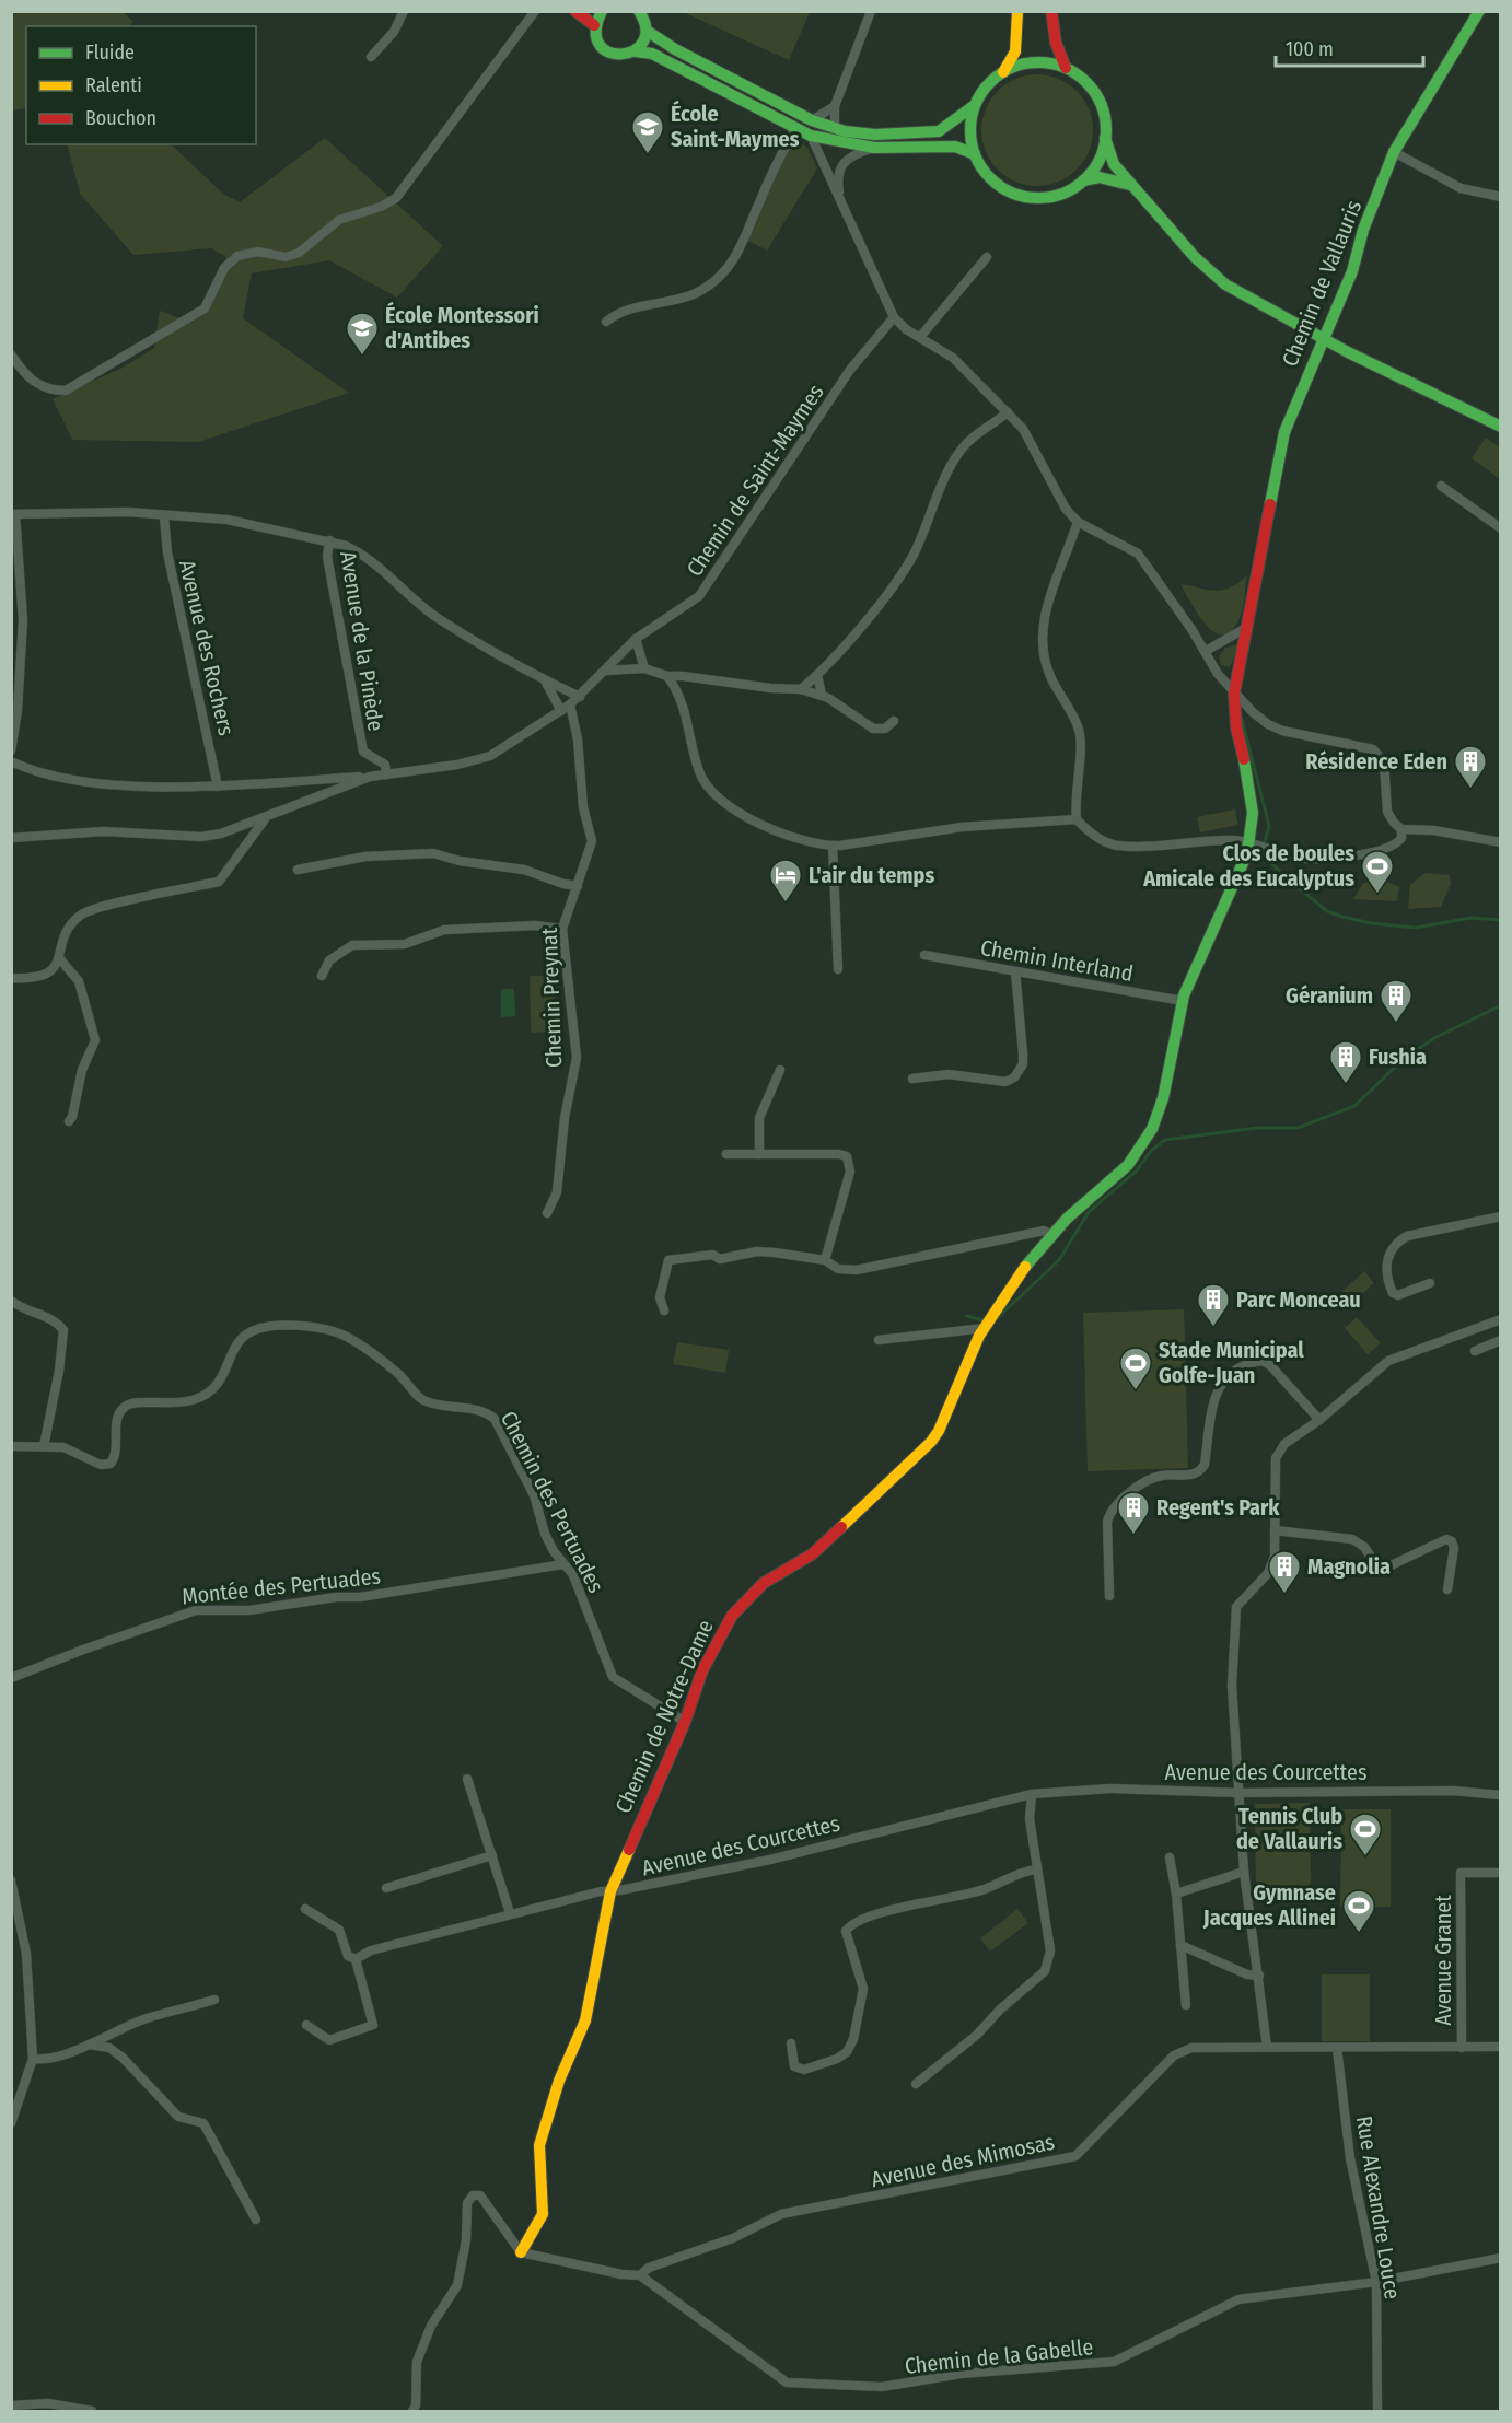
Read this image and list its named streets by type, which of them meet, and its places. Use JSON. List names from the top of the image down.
{
  "streets": {
    "main road": ["Chemin de Vallauris", "Chemin de Notre-Dame"],
    "street": [
      "Chemin de Saint-Maymes",
      "Avenue de la Pinède",
      "Avenue des Rochers",
      "Chemin Interland",
      "Chemin Preynat",
      "Chemin des Pertuades",
      "Montée des Pertuades",
      "Avenue des Courcettes",
      "Avenue Granet",
      "Avenue des Mimosas",
      "Rue Alexandre Louce",
      "Chemin de la Gabelle"
    ]
  },
  "crossings": [
    ["Chemin de Vallauris", "Chemin Interland"],
    ["Chemin de Vallauris", "Chemin de Notre-Dame"],
    ["Chemin de Saint-Maymes", "Avenue de la Pinède"],
    ["Chemin de Saint-Maymes", "Chemin Preynat"],
    ["Chemin Interland", "Chemin de Notre-Dame"],
    ["Chemin des Pertuades", "Montée des Pertuades"],
    ["Chemin des Pertuades", "Chemin de Notre-Dame"],
    ["Chemin de Notre-Dame", "Avenue des Courcettes"],
    ["Chemin de Notre-Dame", "Chemin de la Gabelle"],
    ["Avenue Granet", "Avenue des Mimosas"],
    ["Avenue des Mimosas", "Rue Alexandre Louce"],
    ["Avenue des Mimosas", "Chemin de la Gabelle"],
    ["Rue Alexandre Louce", "Chemin de la Gabelle"]
  ],
  "places": {
    "school or university": ["École Saint-Maymes", "École Montessori d'Antibes"],
    "building": [
      "Résidence Eden",
      "Géranium",
      "Fushia",
      "Parc Monceau",
      "Regent's Park",
      "Magnolia"
    ],
    "sports": [
      "Clos de boules Amicale des Eucalyptus",
      "Stade Municipal Golfe-Juan",
      "Tennis Club de Vallauris",
      "Gymnase Jacques Allinei"
    ],
    "hotel": ["L'air du temps"]
  },
  "legend": ["Fluide", "Ralenti", "Bouchon"],
  "scale_bar": "100 m"
}
